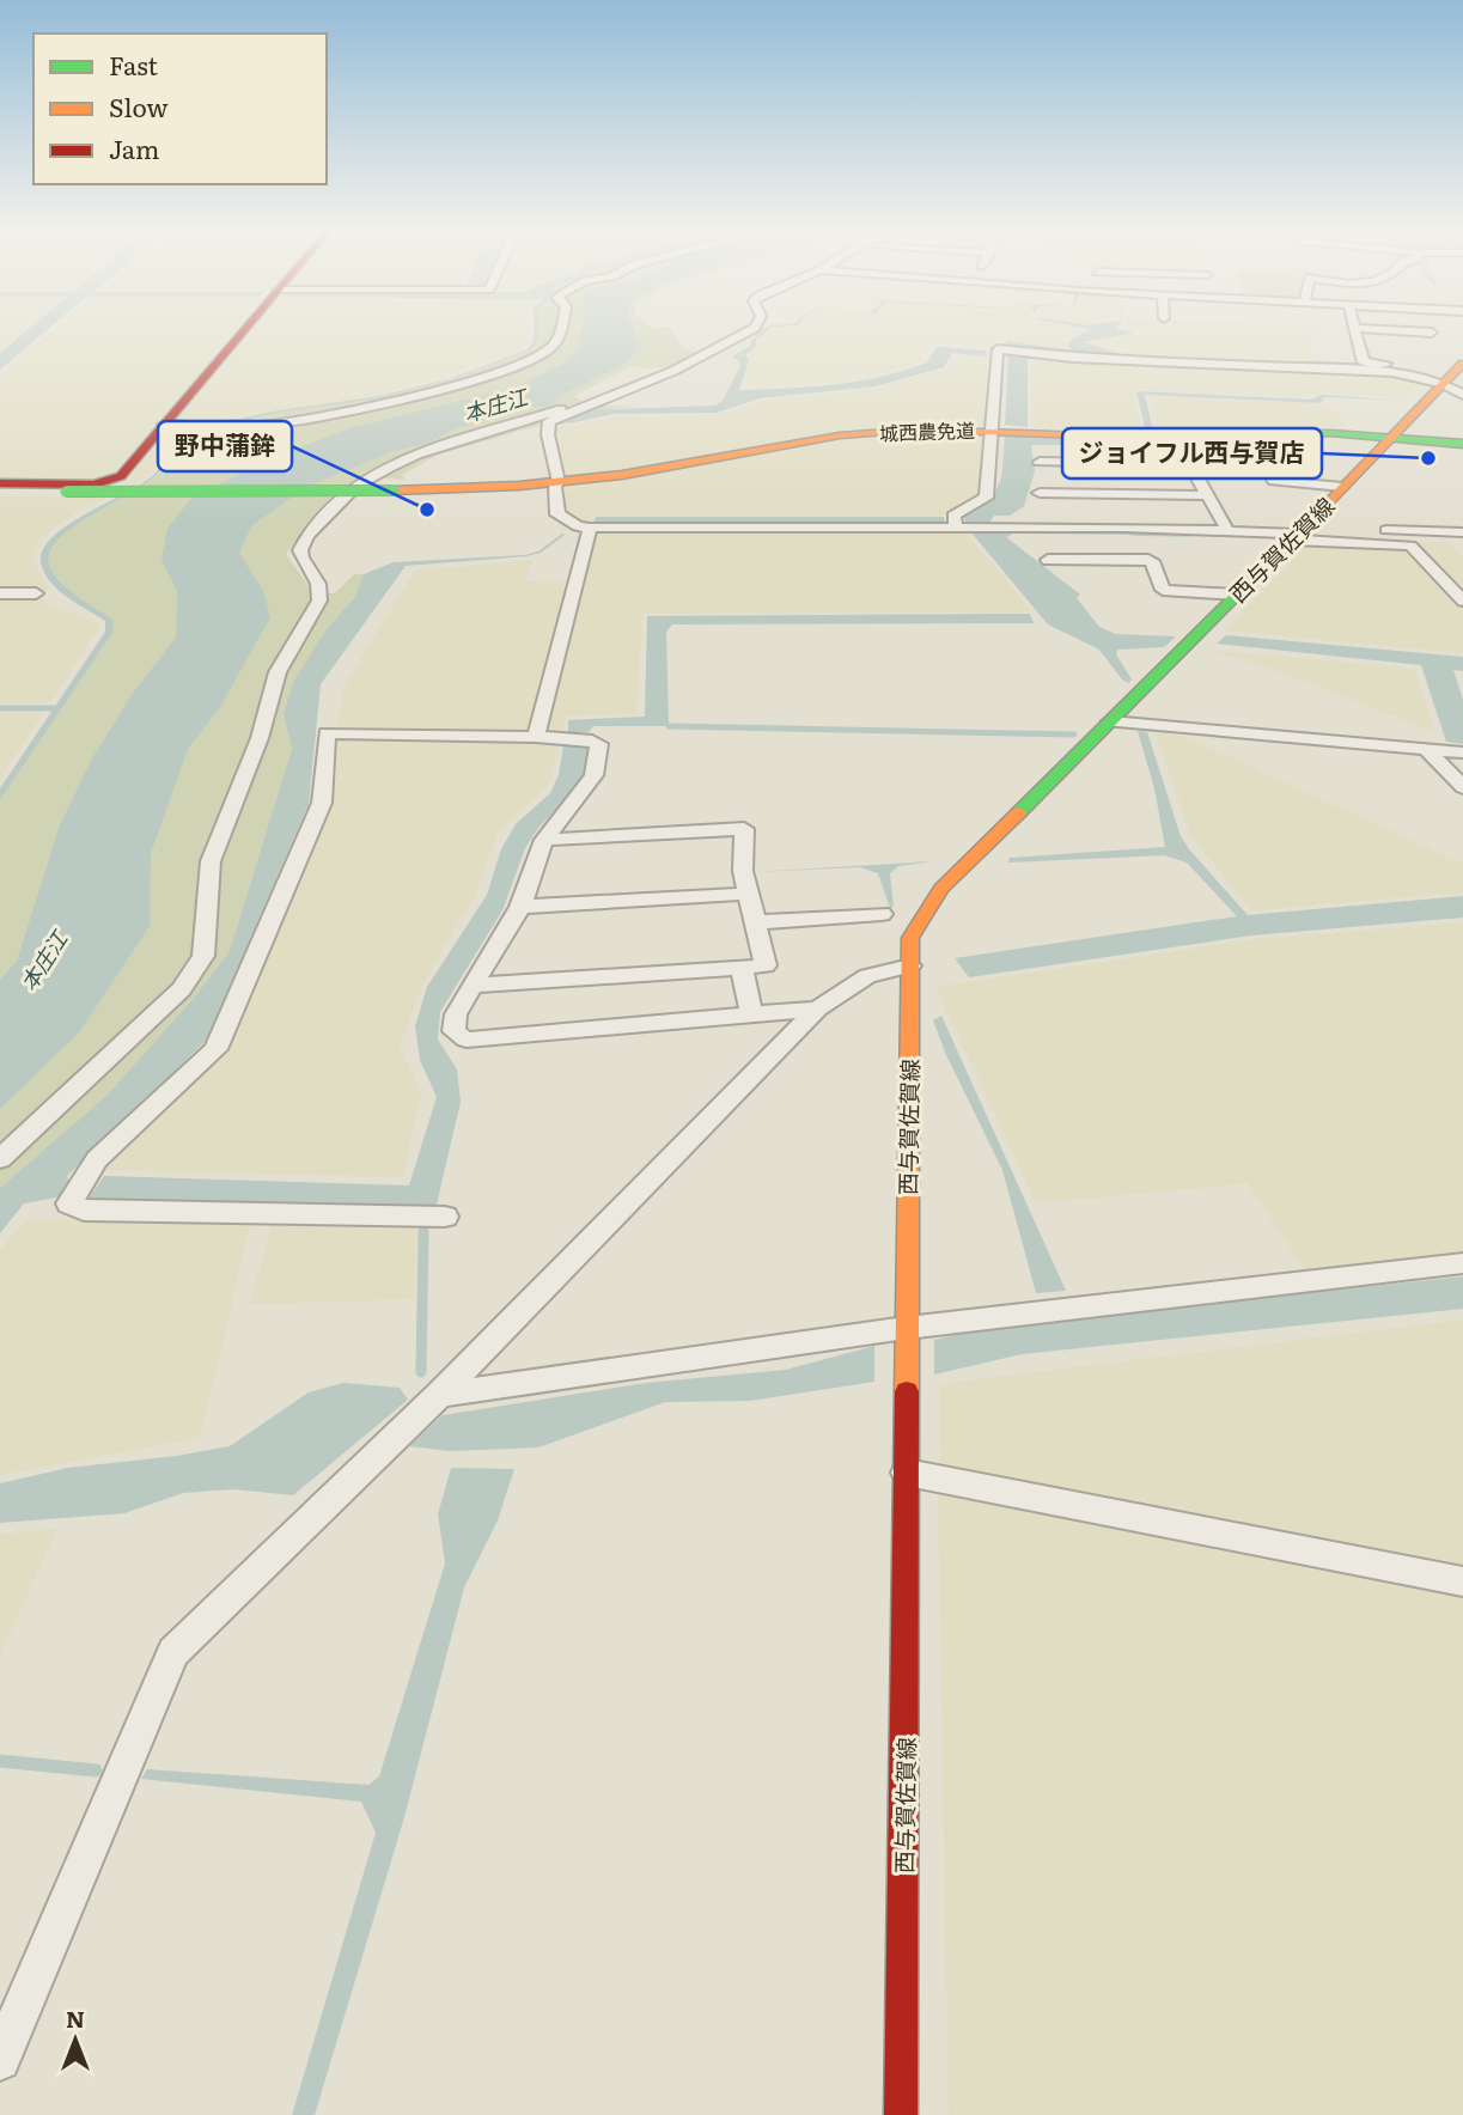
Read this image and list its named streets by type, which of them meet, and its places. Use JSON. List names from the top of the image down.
{
  "streets": {
    "street": ["城西農免道", "西与賀佐賀線"]
  },
  "crossings": [
    ["城西農免道", "西与賀佐賀線"]
  ],
  "water": ["本庄江"],
  "places": ["ジョイフル西与賀店", "野中蒲鉾"],
  "legend": ["Fast", "Slow", "Jam"],
  "north": "top"
}
